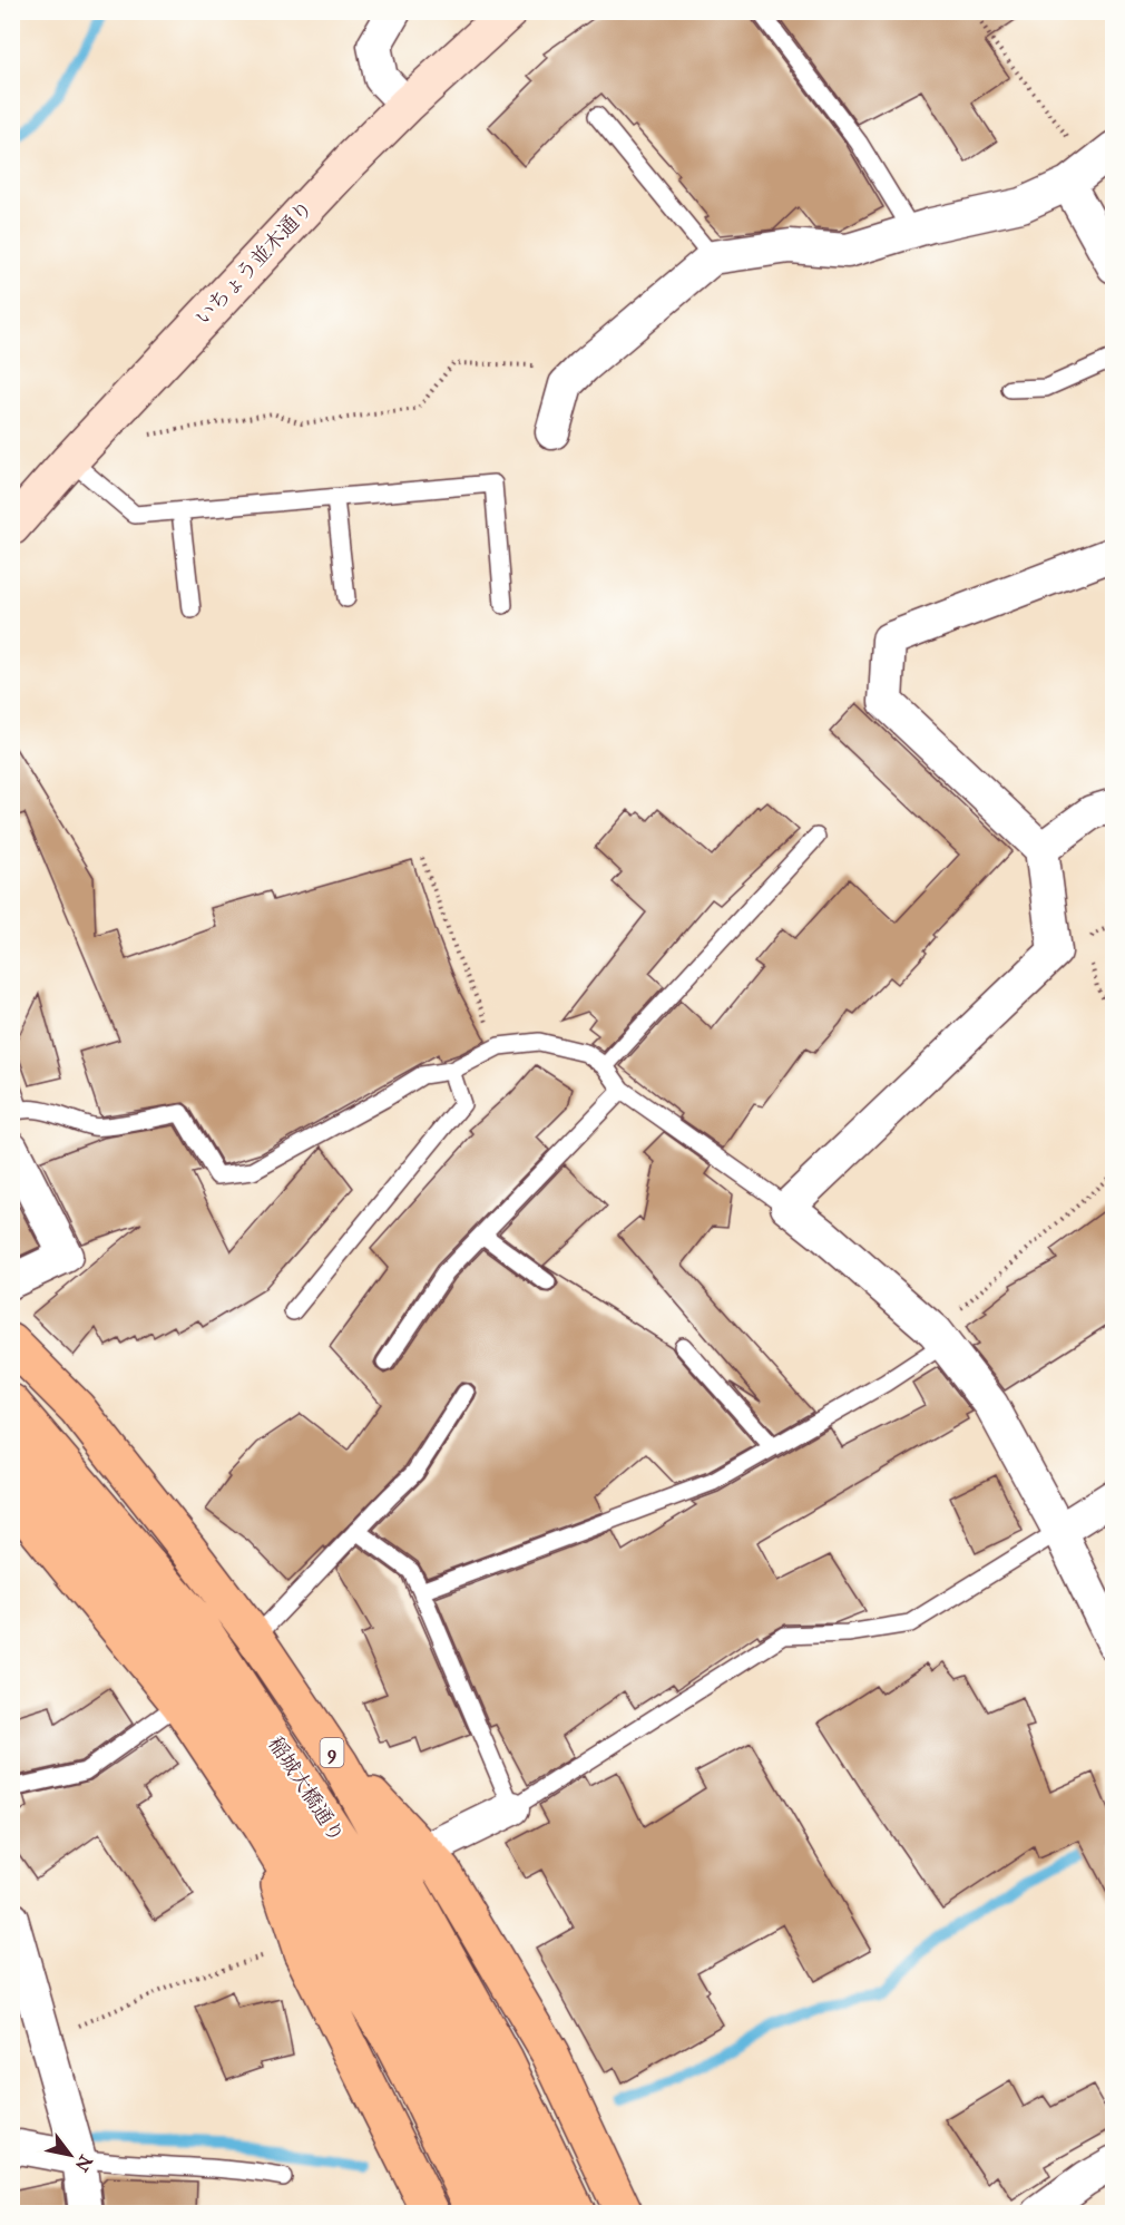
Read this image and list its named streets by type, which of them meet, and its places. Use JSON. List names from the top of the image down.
{
  "streets": {
    "main road": ["9", "稲城大橋通り"],
    "street": ["いちょう並木通り"]
  },
  "north": "bottom right"
}
